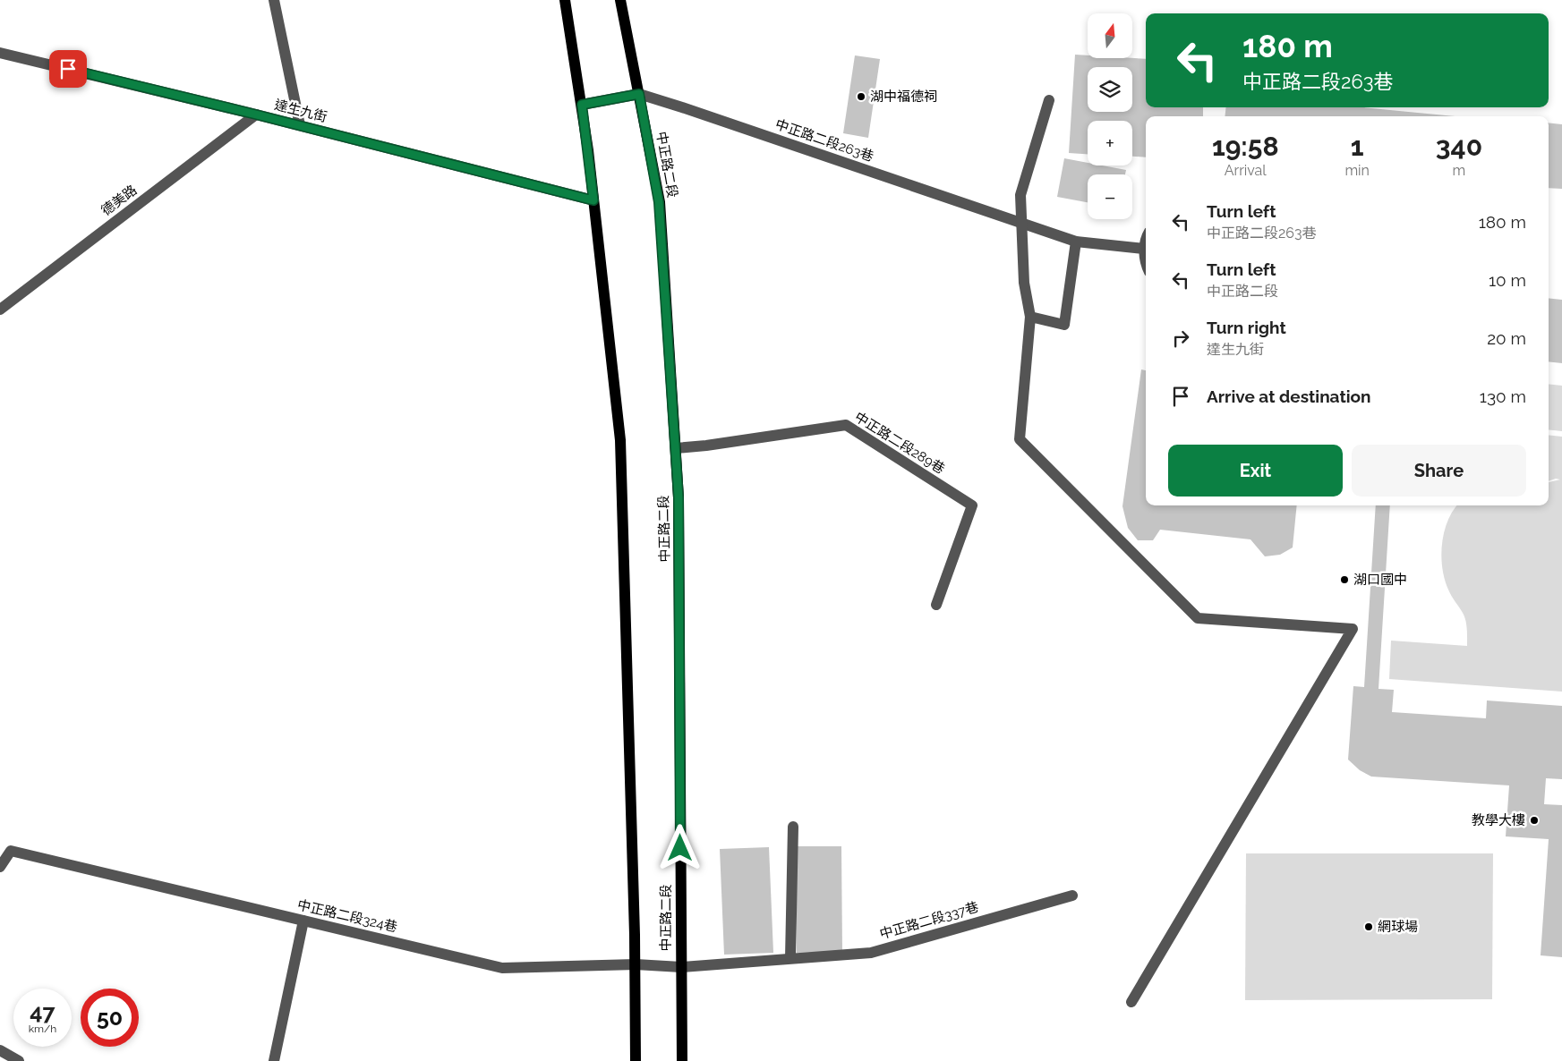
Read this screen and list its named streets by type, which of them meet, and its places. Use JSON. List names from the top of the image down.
{
  "streets": {
    "main road": ["中正路二段"],
    "street": [
      "達生九街",
      "中正路二段263巷",
      "德美路",
      "中正路二段289巷",
      "中正路二段324巷",
      "中正路二段337巷"
    ]
  },
  "crossings": [
    ["達生九街", "德美路"],
    ["中正路二段263巷", "中正路二段"],
    ["中正路二段", "中正路二段289巷"],
    ["中正路二段", "中正路二段324巷"],
    ["中正路二段", "中正路二段337巷"],
    ["中正路二段324巷", "中正路二段337巷"]
  ],
  "places": [
    "湖中福德祠",
    "湖口國中",
    "教學大樓",
    "網球場"
  ],
  "north": "top",
  "page": {
    "map_buttons": ["+", "−"],
    "turn": ["180 m", "中正路二段263巷"],
    "eta": [
      "19:58",
      "Arrival",
      "1",
      "min",
      "340",
      "m"
    ],
    "list": [
      {
        "name": "Turn left",
        "note": "中正路二段263巷",
        "value": "180 m"
      },
      {
        "name": "Turn left",
        "note": "中正路二段",
        "value": "10 m"
      },
      {
        "name": "Turn right",
        "note": "達生九街",
        "value": "20 m"
      },
      {
        "name": "Arrive at destination",
        "value": "130 m"
      }
    ],
    "buttons": ["Exit", "Share"],
    "speed": "47 km/h",
    "limit": "50"
  }
}
